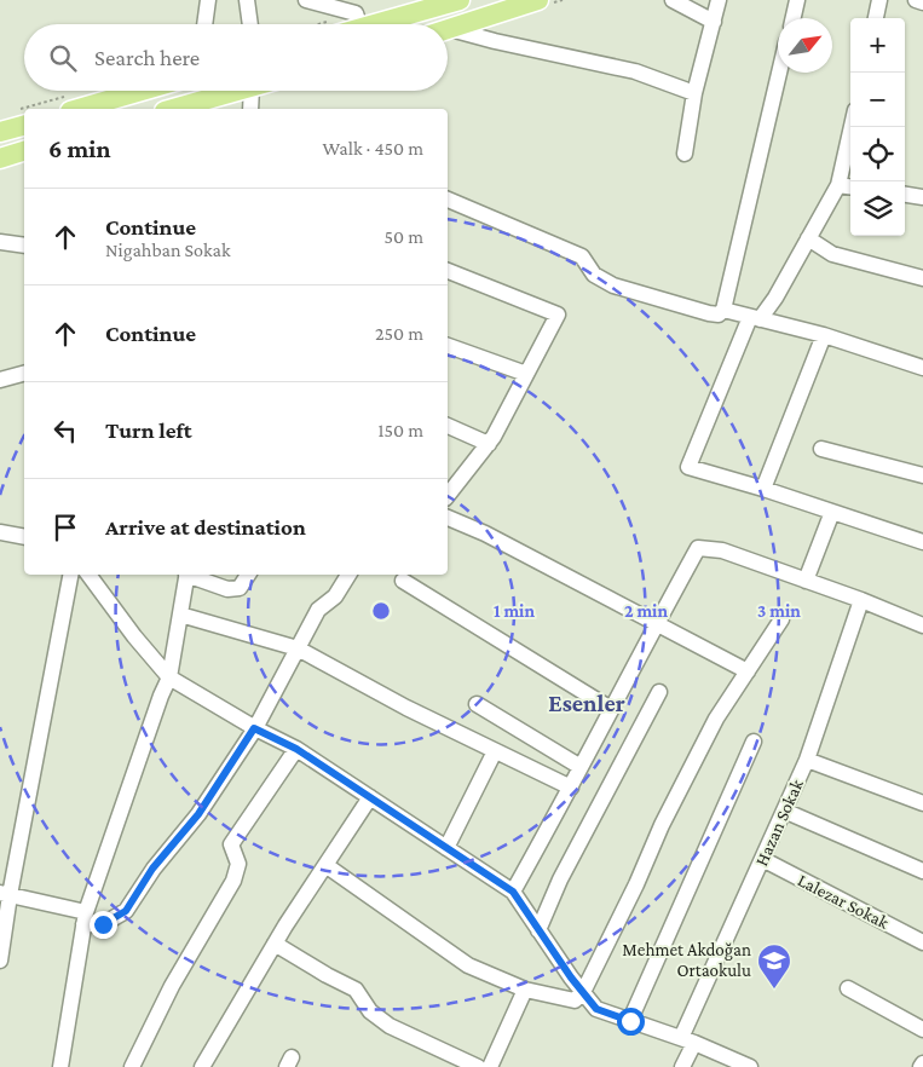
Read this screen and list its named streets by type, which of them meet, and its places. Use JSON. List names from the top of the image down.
{
  "streets": {
    "street": ["Hazan Sokak", "Lalezar Sokak"]
  },
  "crossings": [
    ["Hazan Sokak", "Lalezar Sokak"]
  ],
  "districts": ["Esenler"],
  "places": {
    "school or university": ["Mehmet Akdoğan Ortaokulu"]
  },
  "north": "top right",
  "page": {
    "map_buttons": ["+", "−"],
    "search": "Search here",
    "heading": ["6 min", "Walk · 450 m"],
    "list": [
      ["Continue", "Nigahban Sokak", "50 m"],
      ["Continue", "250 m"],
      ["Turn left", "150 m"],
      "Arrive at destination"
    ]
  },
  "rings": ["1 min", "2 min", "3 min"]
}
